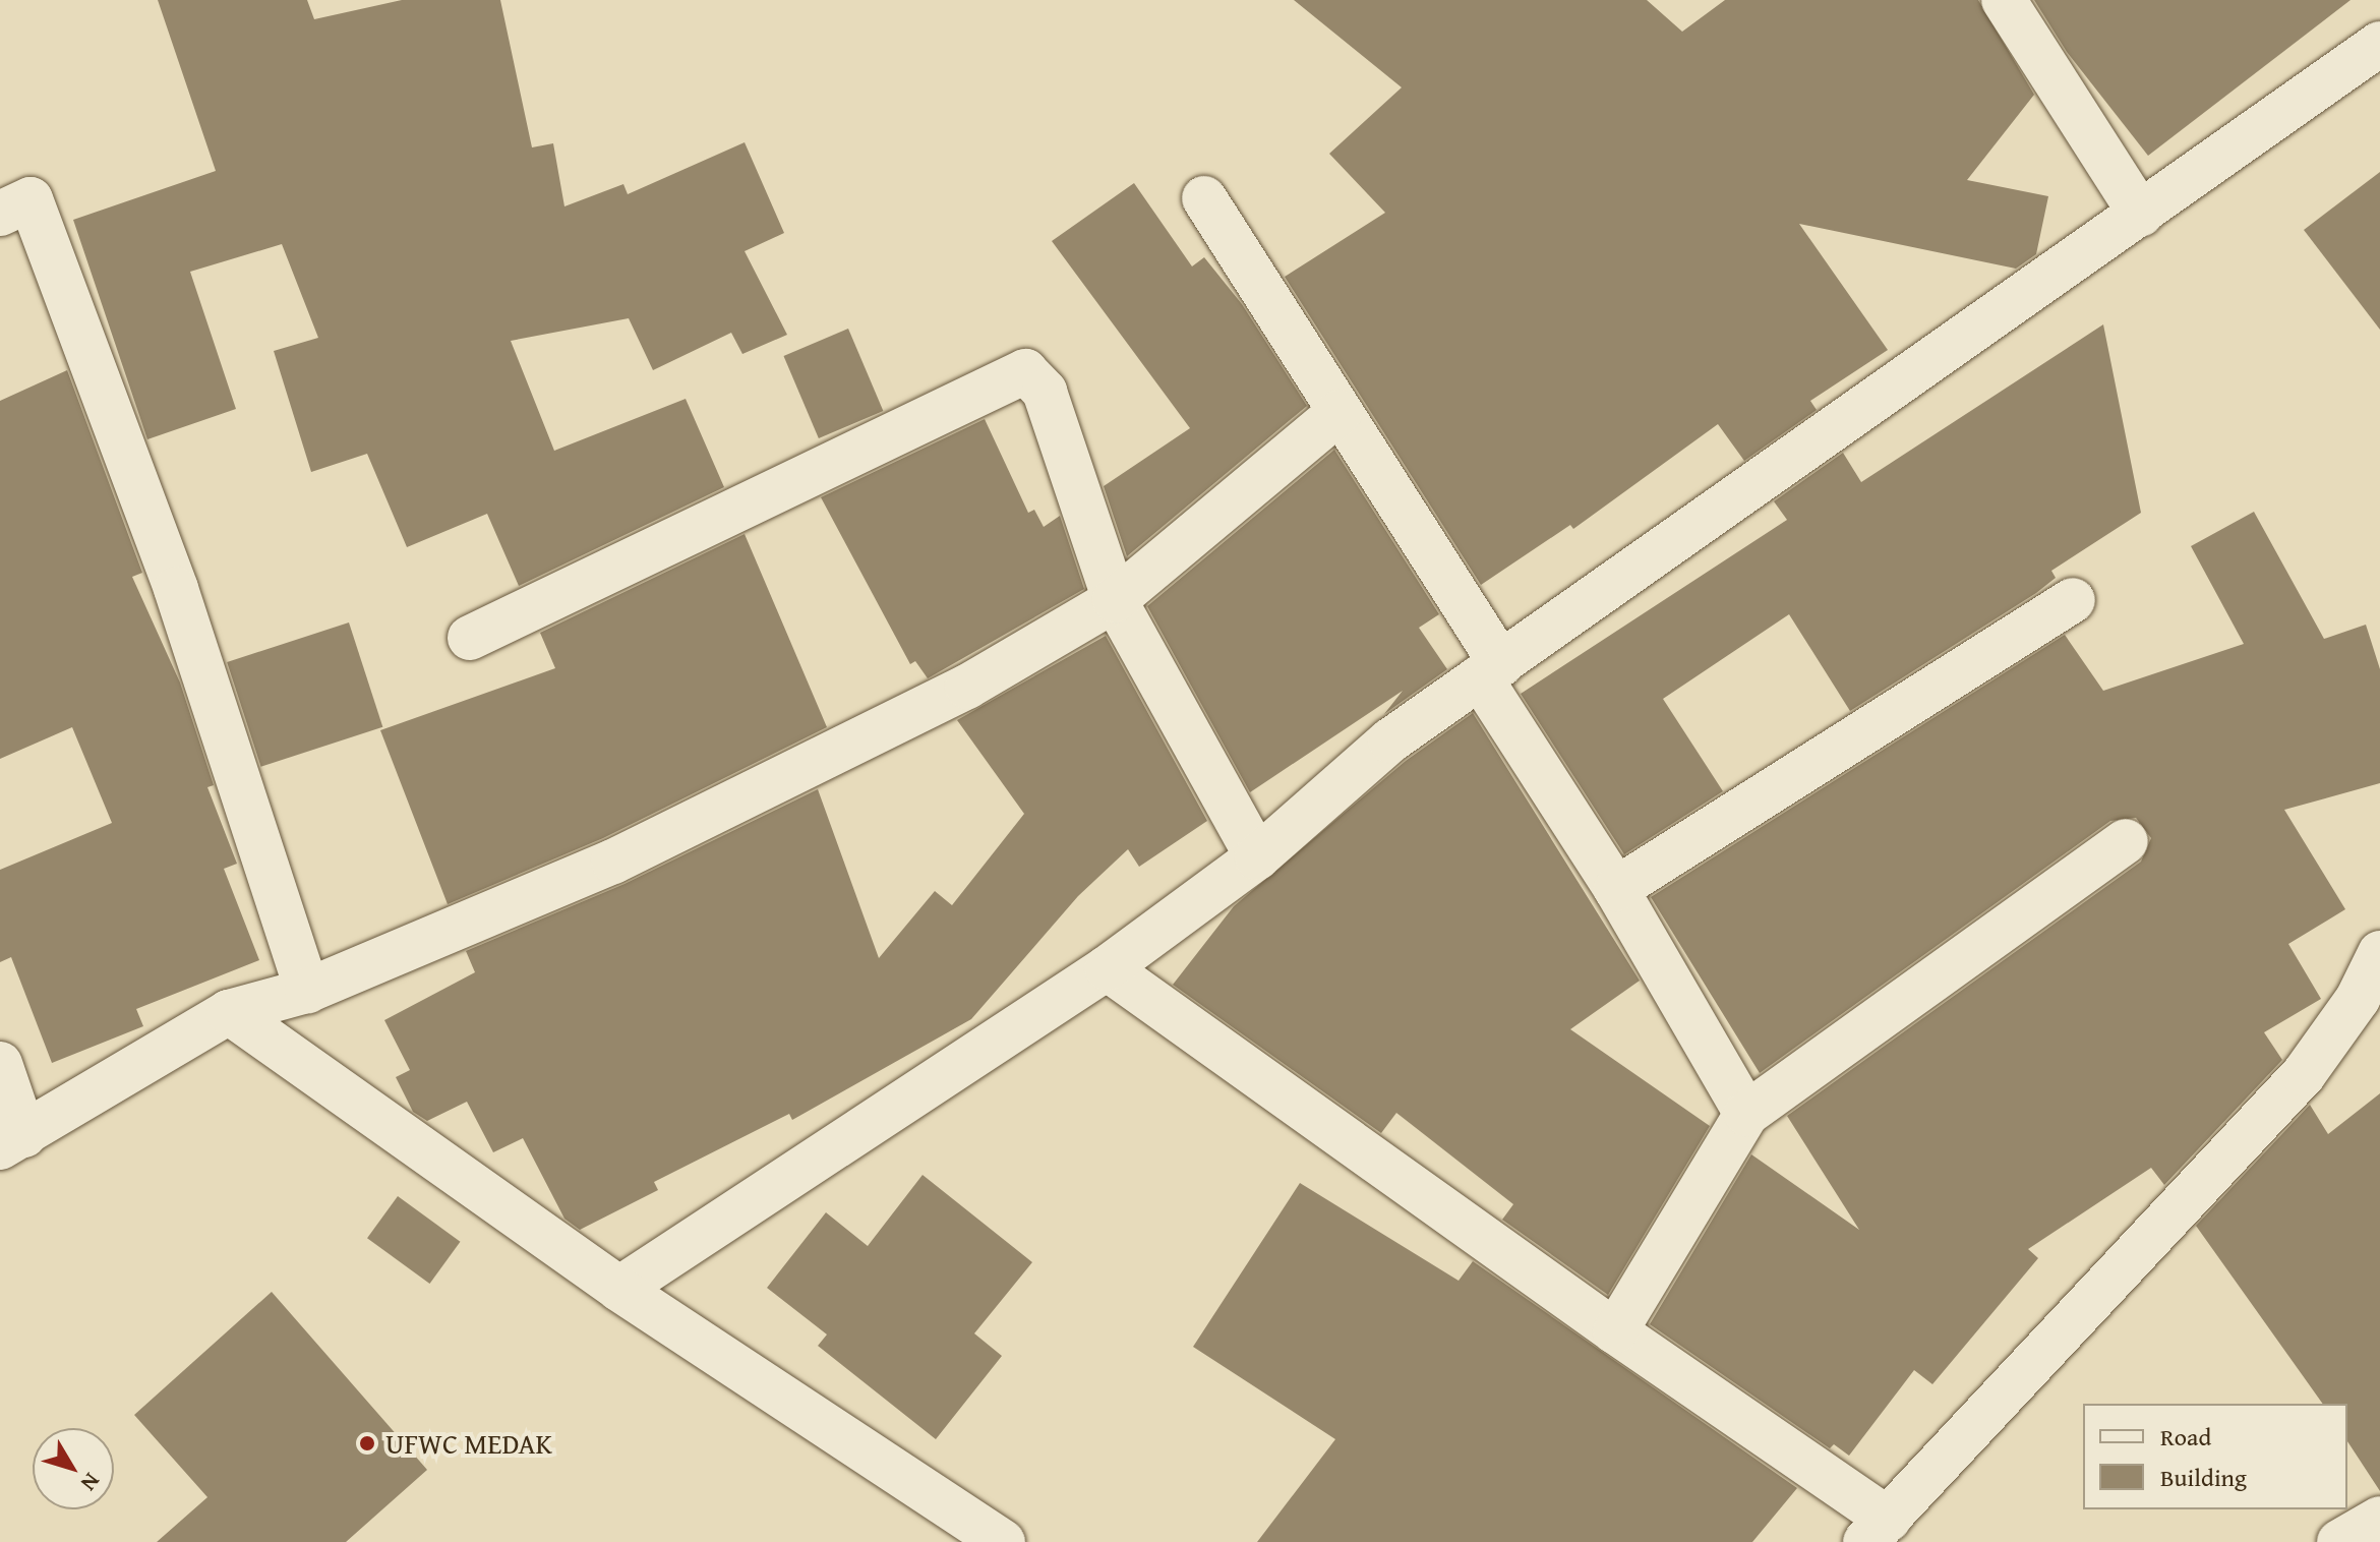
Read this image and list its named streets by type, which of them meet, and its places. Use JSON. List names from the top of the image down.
{
  "places": ["UFWC MEDAK"],
  "legend": ["Road", "Building"],
  "north": "bottom right"
}
